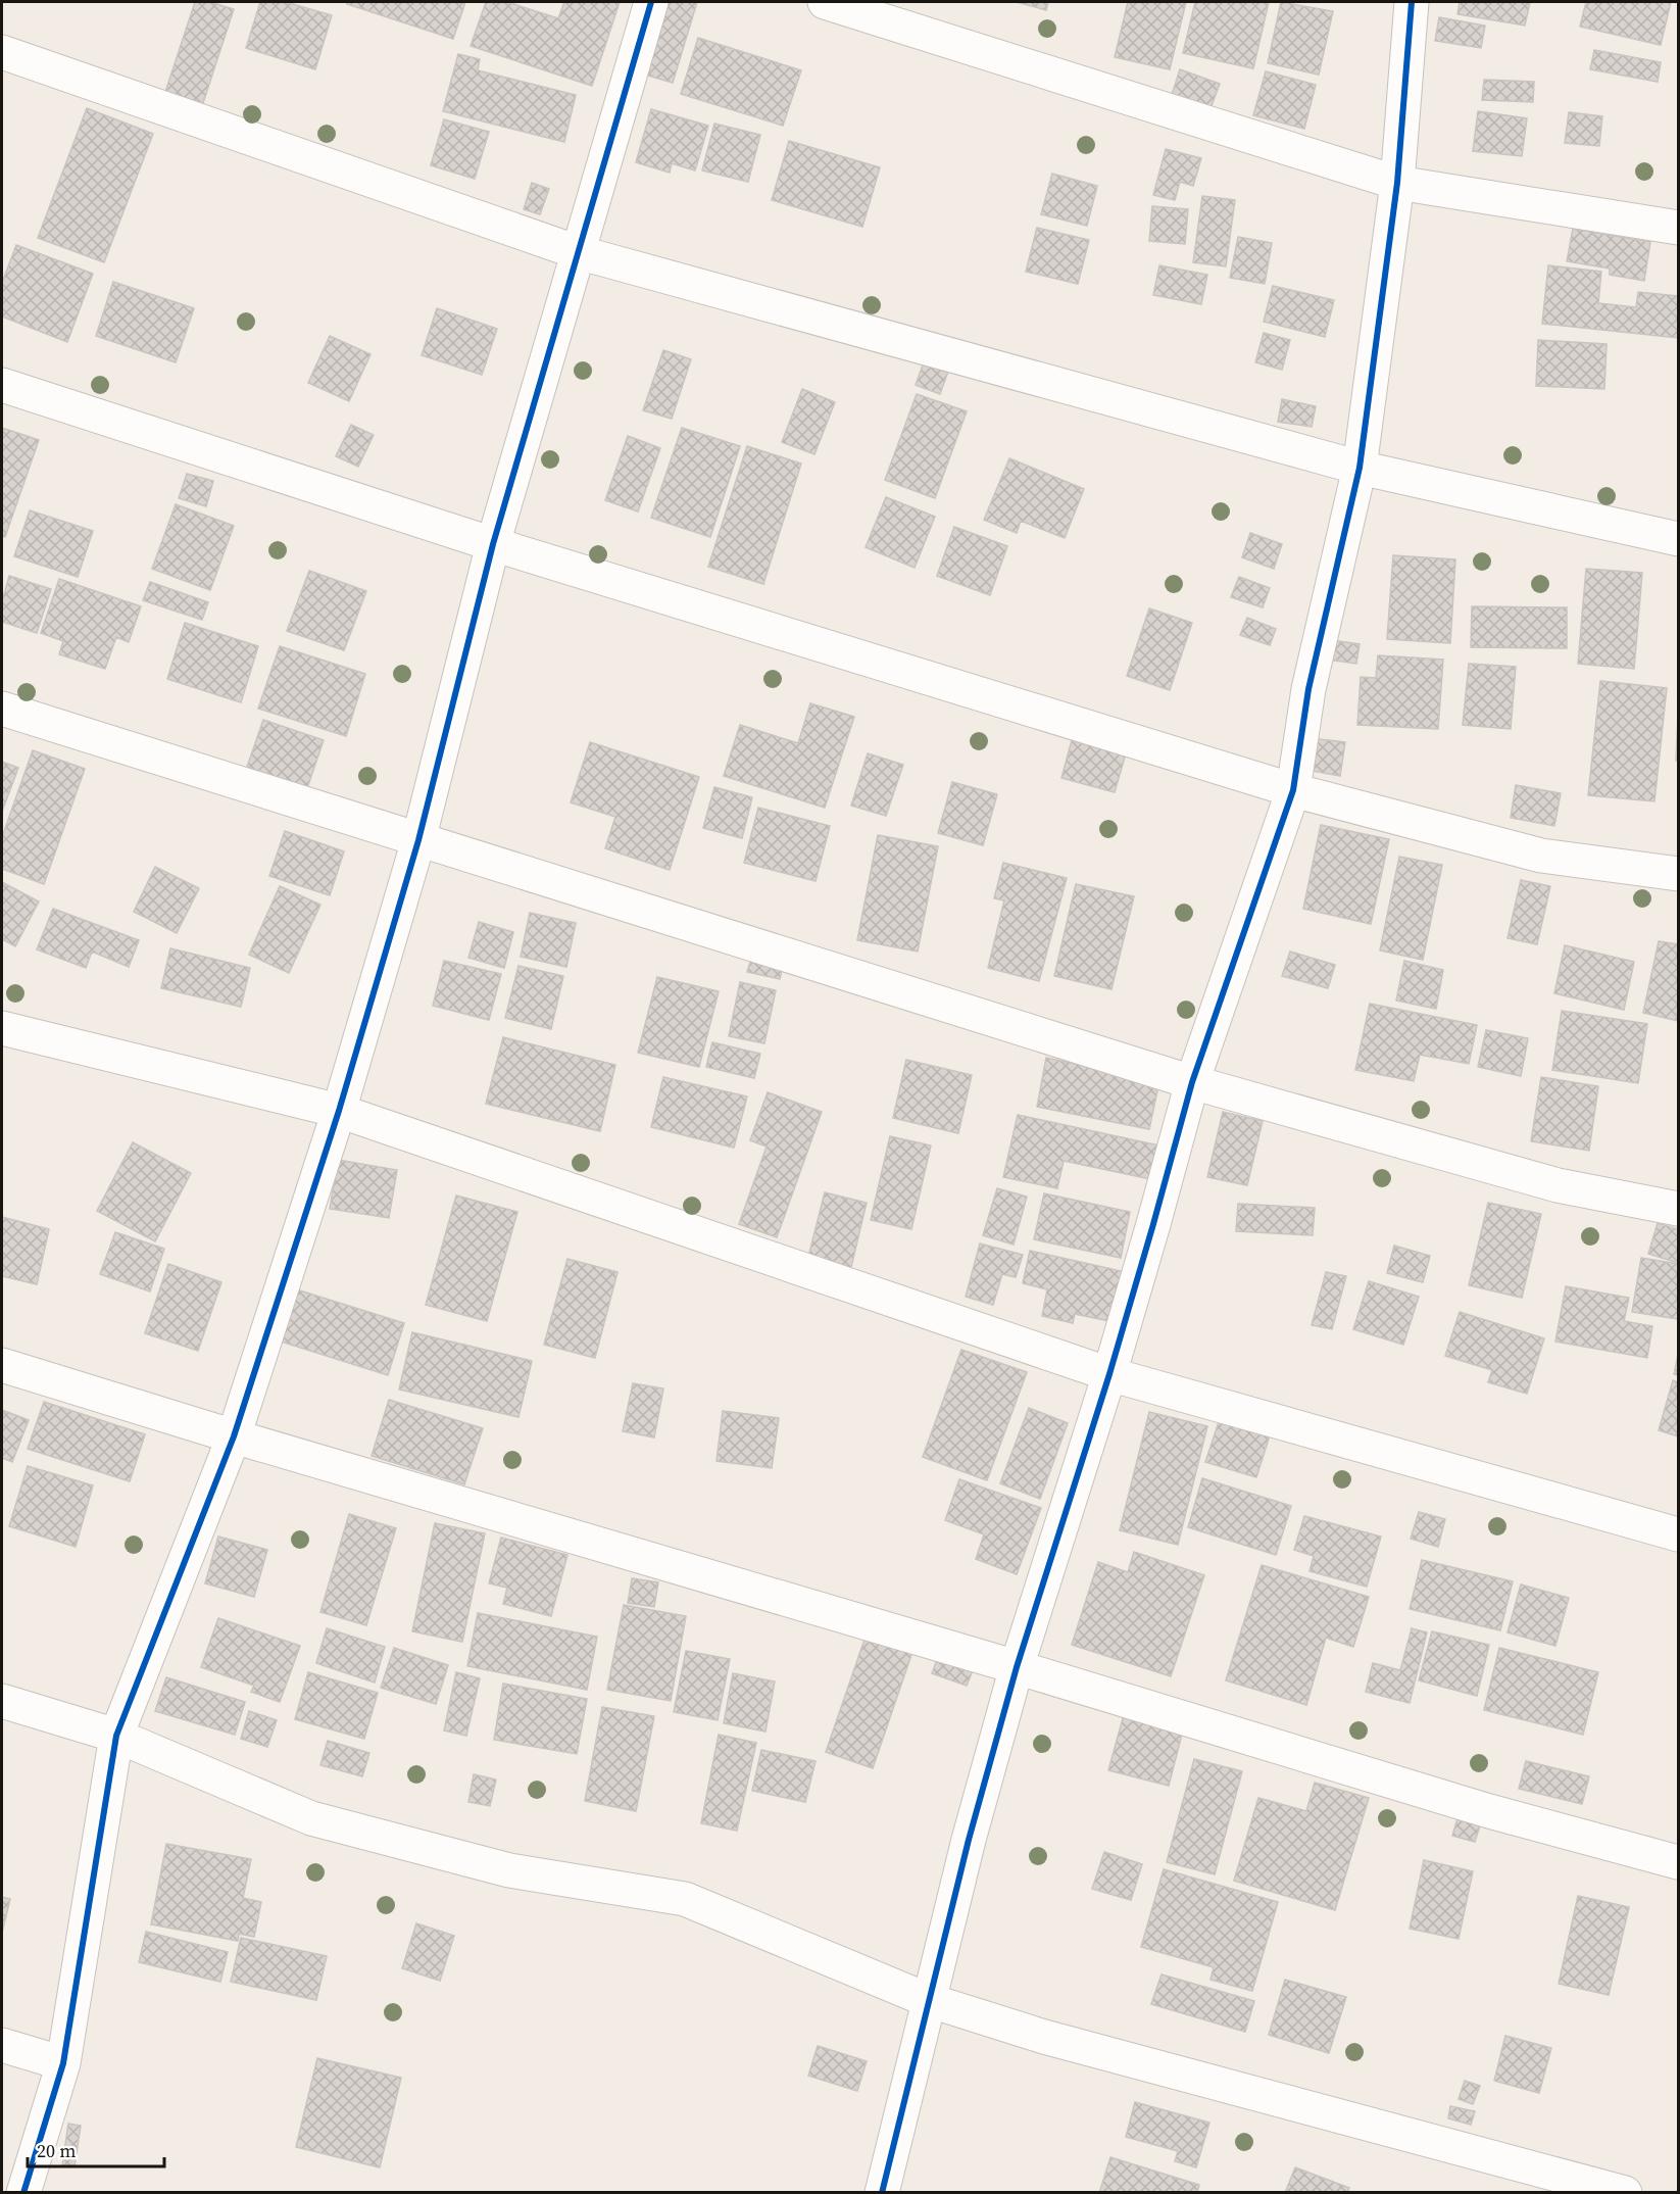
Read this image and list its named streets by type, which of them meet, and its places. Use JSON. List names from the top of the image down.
{
  "scale_bar": "20 m"
}
